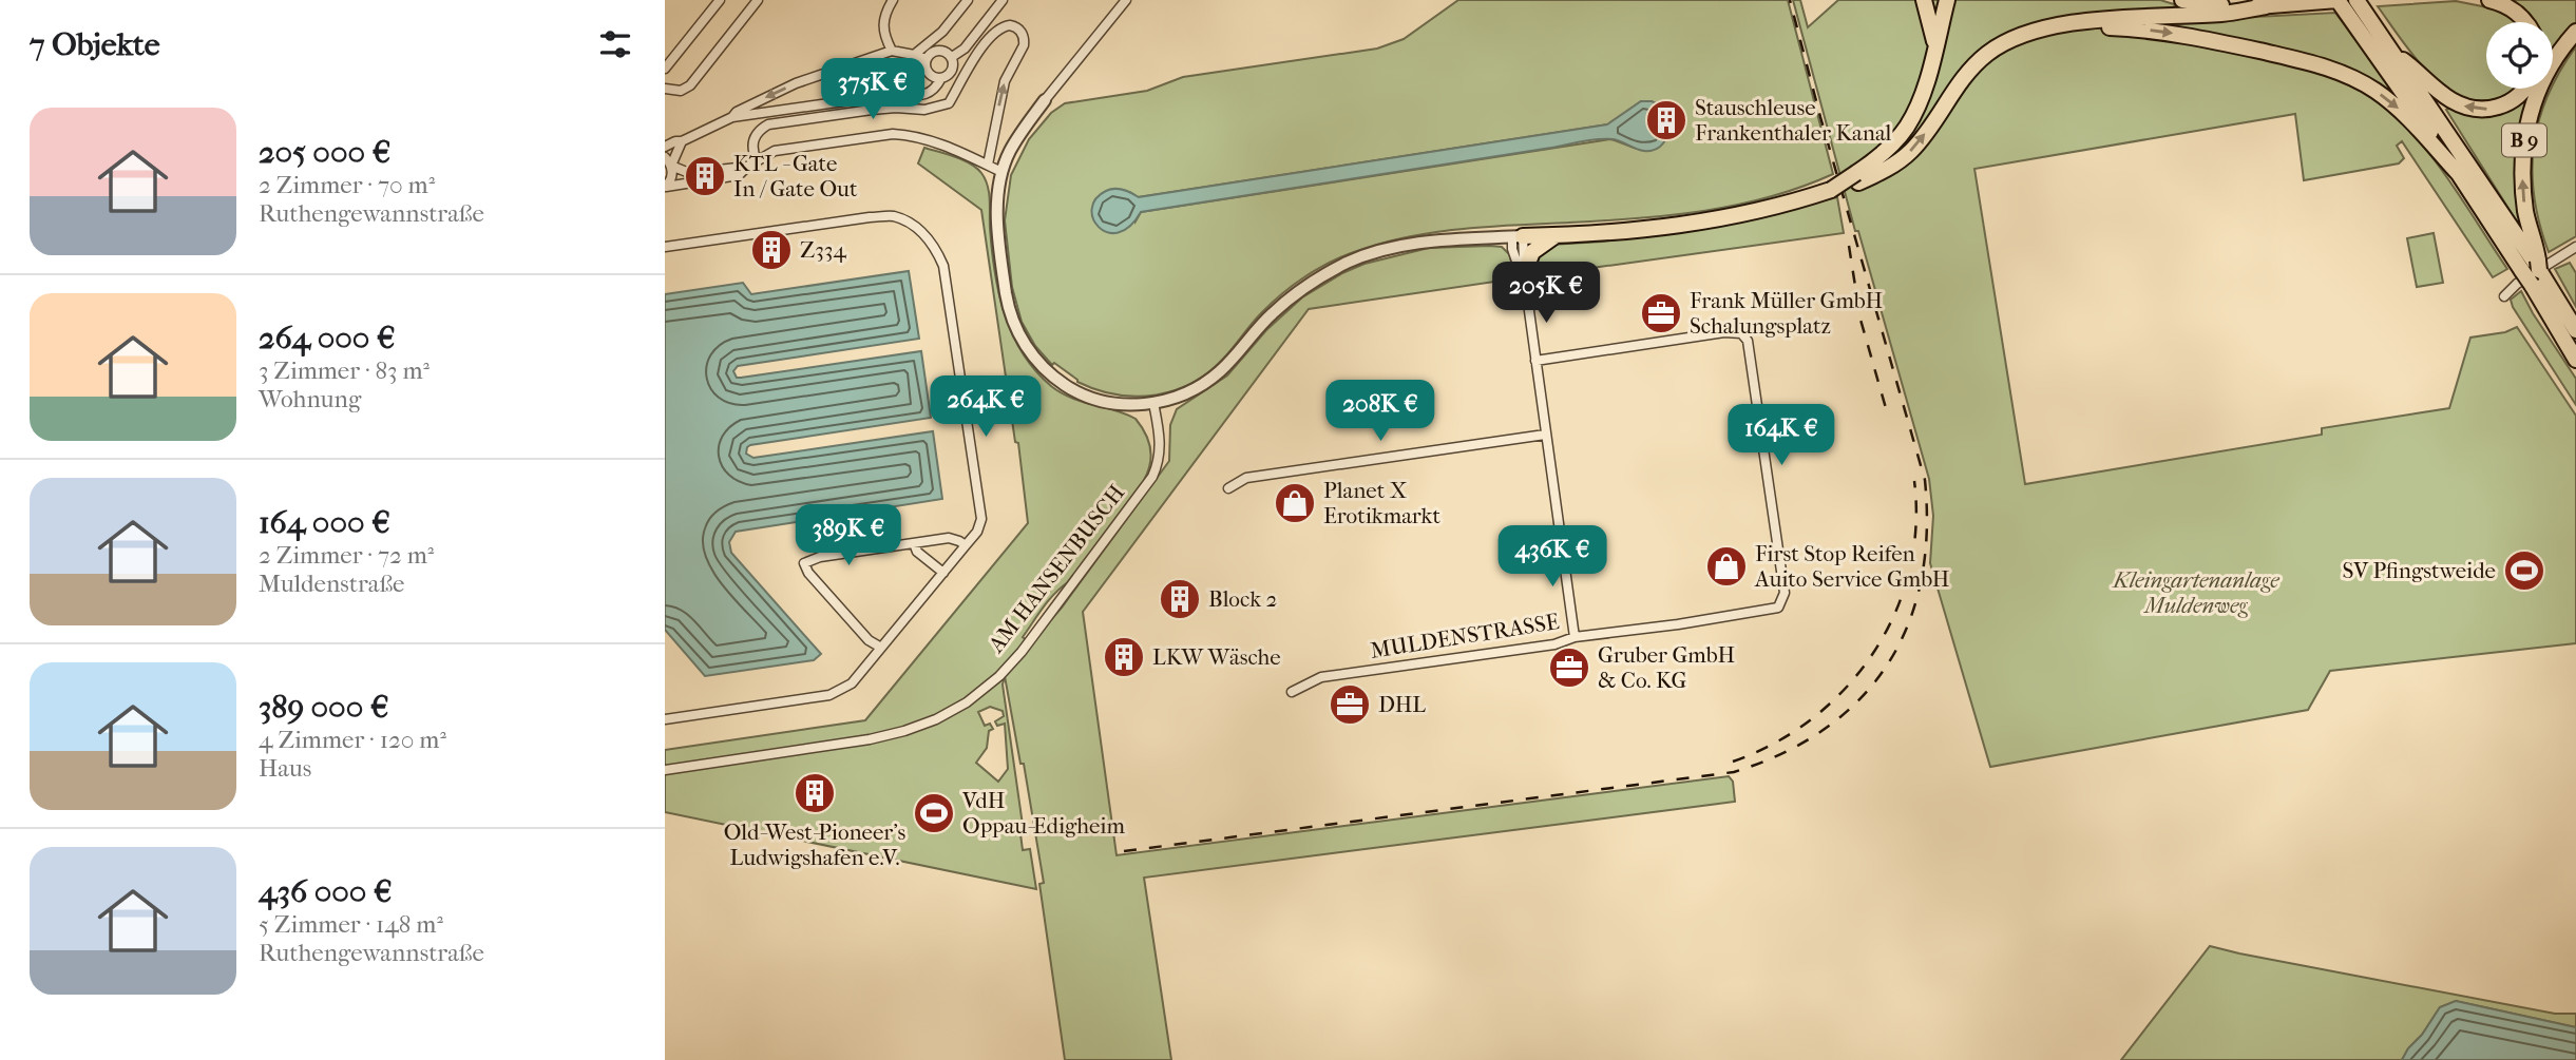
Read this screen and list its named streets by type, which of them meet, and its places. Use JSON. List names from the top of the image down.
{
  "streets": {
    "highway": ["B 9"],
    "street": ["AM HANSENBUSCH", "MULDENSTRASSE"]
  },
  "parks": ["Kleingartenanlage Muldenweg"],
  "places": {
    "building": [
      "Stauschleuse Frankenthaler Kanal",
      "KTL - Gate In / Gate Out",
      "Z334",
      "Block 2",
      "LKW Wäsche",
      "Old-West-Pioneer's Ludwigshafen e.V."
    ],
    "office": ["Frank Müller GmbH Schalungsplatz", "Gruber GmbH & Co. KG", "DHL"],
    "shop": ["Planet X Erotikmarkt", "First Stop Reifen Auito Service GmbH"],
    "sports": ["SV Pfingstweide", "VdH Oppau-Edigheim"]
  },
  "page": {
    "heading": "7 Objekte",
    "price": [
      "375K €",
      "205K €",
      "264K €",
      "208K €",
      "164K €",
      "389K €",
      "436K €"
    ],
    "list": [
      {
        "name": "205 000 €",
        "note": "2 Zimmer · 70 m² · Ruthengewannstraße"
      },
      {
        "name": "264 000 €",
        "note": "3 Zimmer · 83 m² · Wohnung"
      },
      {
        "name": "164 000 €",
        "note": "2 Zimmer · 72 m² · Muldenstraße"
      },
      {
        "name": "389 000 €",
        "note": "4 Zimmer · 120 m² · Haus"
      },
      {
        "name": "436 000 €",
        "note": "5 Zimmer · 148 m² · Ruthengewannstraße"
      }
    ]
  }
}
